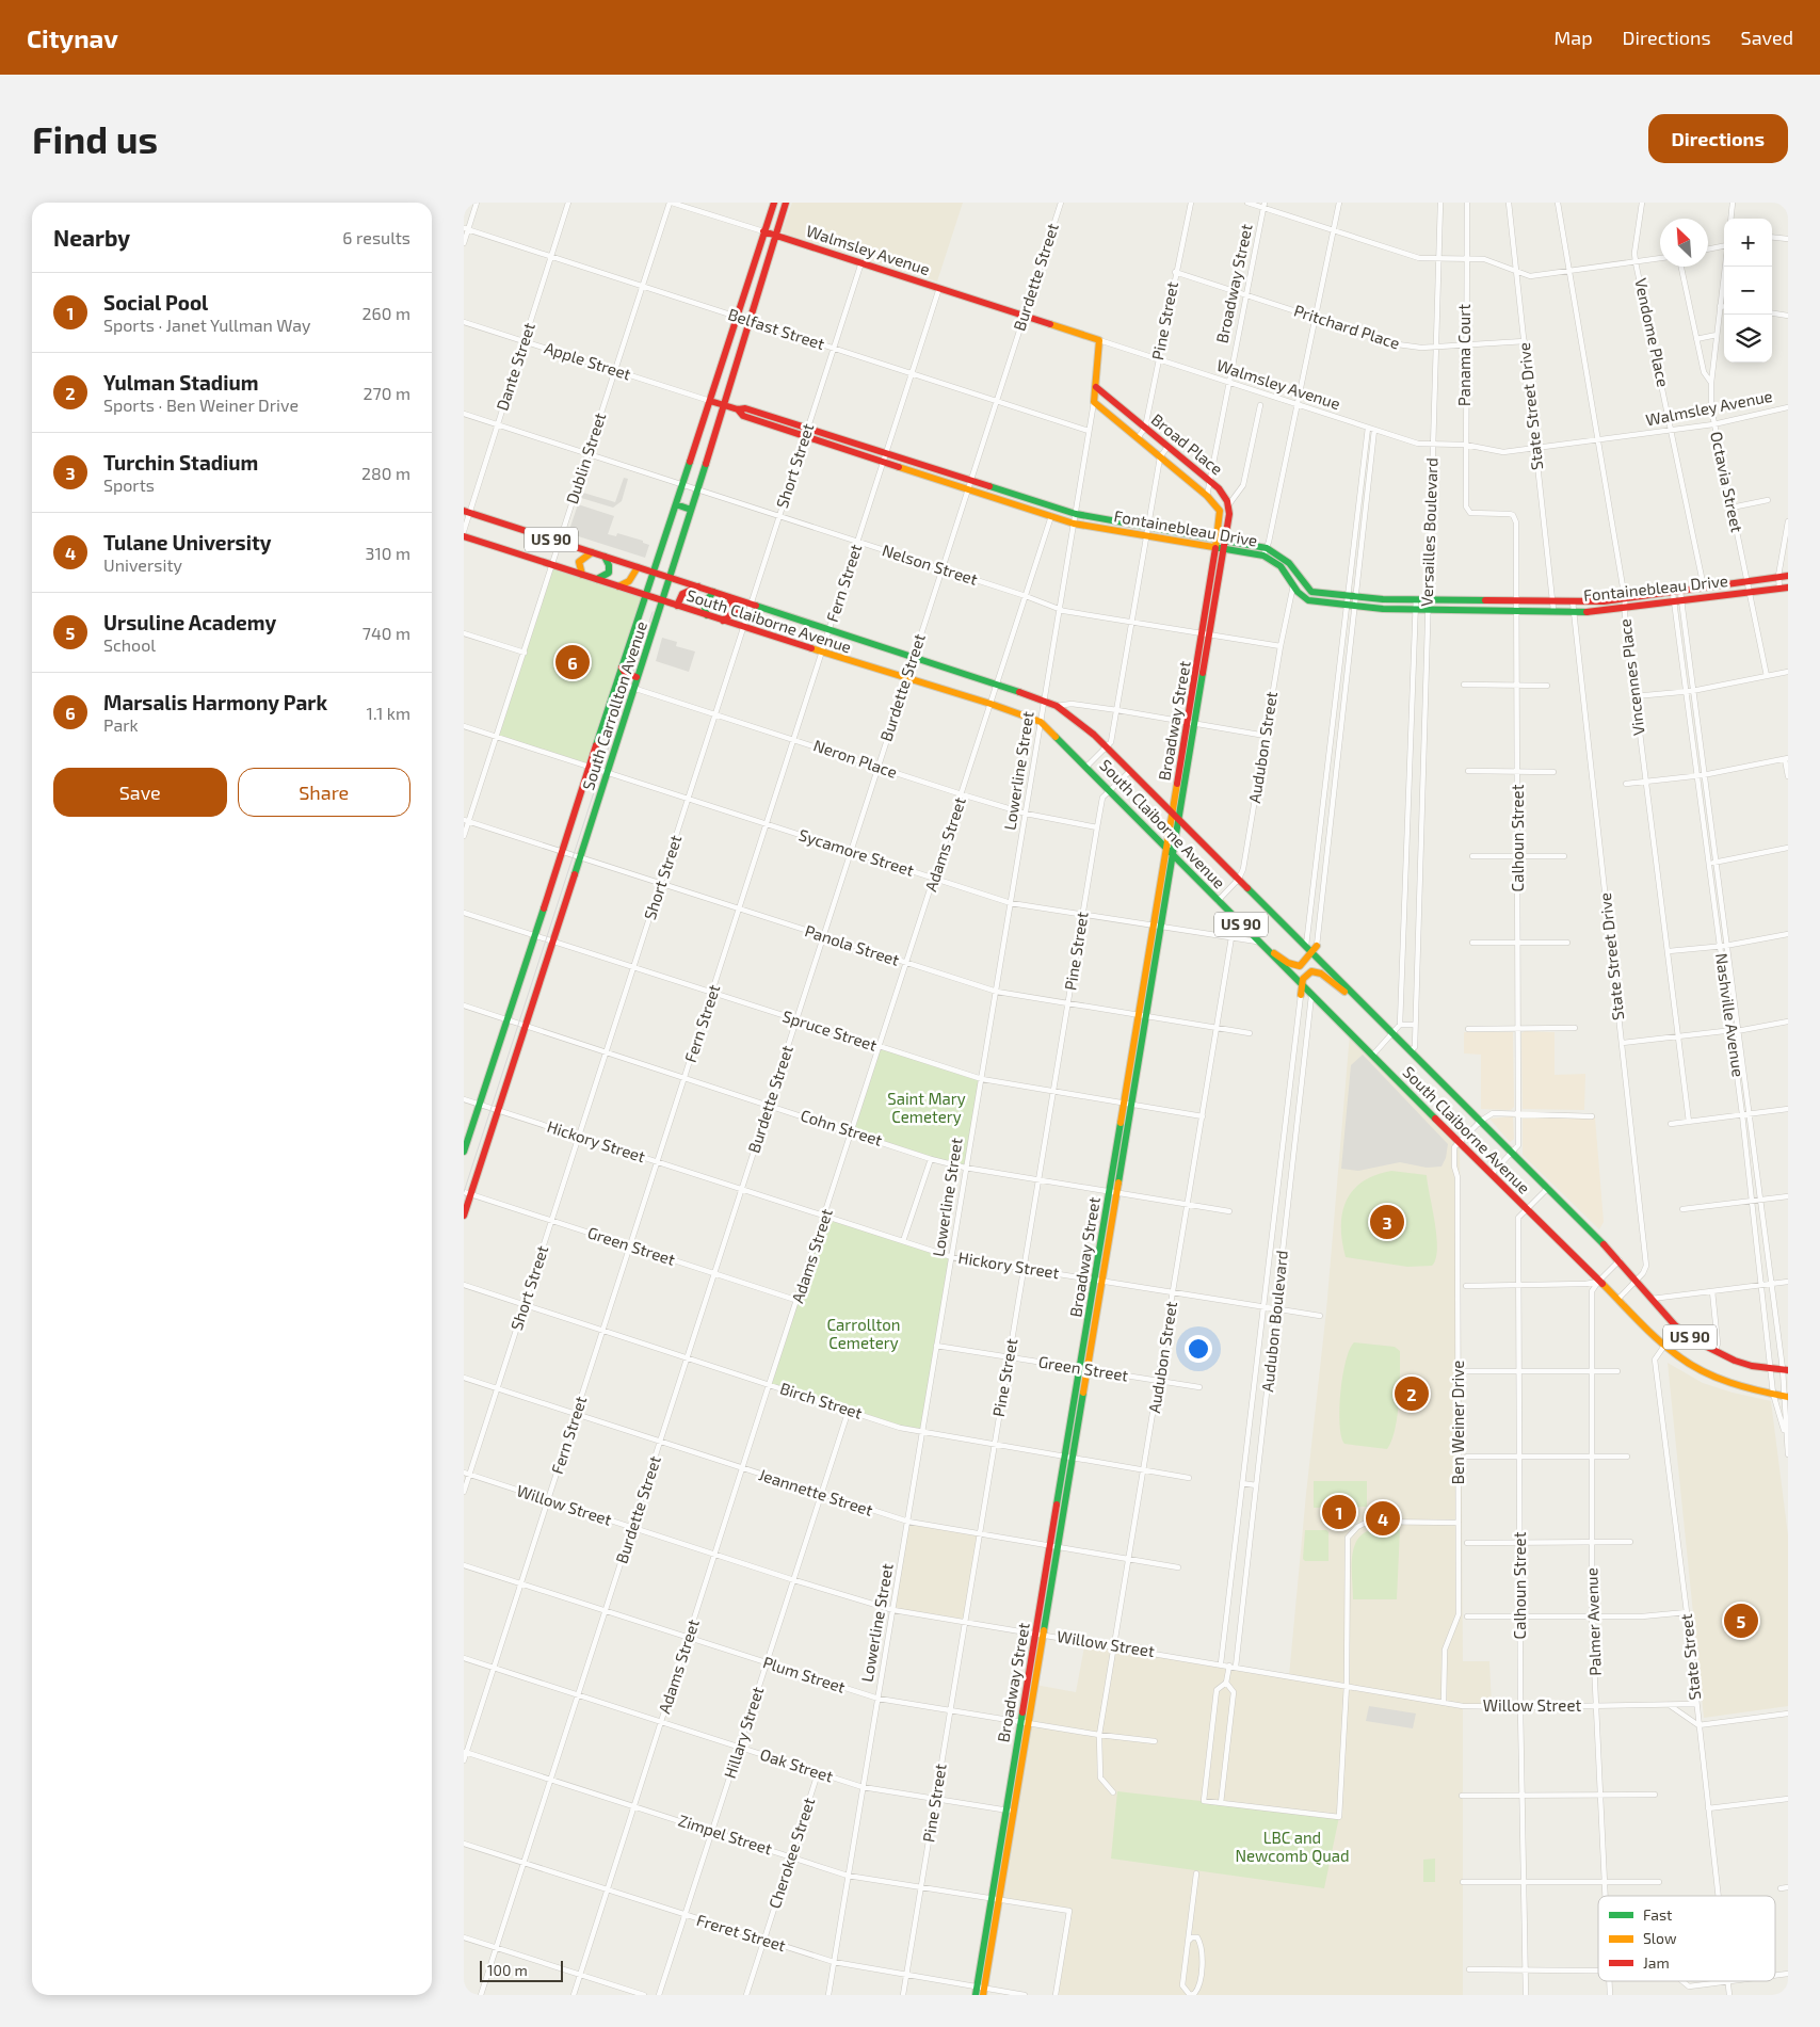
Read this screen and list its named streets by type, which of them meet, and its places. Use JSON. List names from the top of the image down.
{
  "streets": {
    "main road": [
      "Walmsley Avenue",
      "Broadway Street",
      "Broad Place",
      "Fontainebleau Drive",
      "US 90",
      "South Claiborne Avenue",
      "South Carrollton Avenue",
      "Lowerline Street"
    ],
    "street": [
      "Burdette Street",
      "Pine Street",
      "Pritchard Place",
      "Belfast Street",
      "Vendome Place",
      "Panama Court",
      "Apple Street",
      "Dante Street",
      "State Street Drive",
      "Dublin Street",
      "Short Street",
      "Octavia Street",
      "Versailles Boulevard",
      "Nelson Street",
      "Fern Street",
      "Vincennes Place",
      "Audubon Street",
      "Neron Place",
      "Calhoun Street",
      "Adams Street",
      "Sycamore Street",
      "Panola Street",
      "Nashville Avenue",
      "Spruce Street",
      "Cohn Street",
      "Hickory Street",
      "Green Street",
      "Audubon Boulevard",
      "Birch Street",
      "Ben Weiner Drive",
      "Jeannette Street",
      "Willow Street",
      "Palmer Avenue",
      "State Street",
      "Plum Street",
      "Hillary Street",
      "Oak Street",
      "Zimpel Street",
      "Cherokee Street",
      "Freret Street"
    ]
  },
  "crossings": [
    ["Walmsley Avenue", "Burdette Street"],
    ["Walmsley Avenue", "Broadway Street"],
    ["Walmsley Avenue", "Pine Street"],
    ["Walmsley Avenue", "Vendome Place"],
    ["Walmsley Avenue", "Panama Court"],
    ["Walmsley Avenue", "State Street Drive"],
    ["Walmsley Avenue", "Short Street"],
    ["Walmsley Avenue", "Octavia Street"],
    ["Walmsley Avenue", "Versailles Boulevard"],
    ["Walmsley Avenue", "Fern Street"],
    ["Walmsley Avenue", "Vincennes Place"],
    ["Walmsley Avenue", "South Carrollton Avenue"],
    ["Walmsley Avenue", "Lowerline Street"],
    ["Burdette Street", "Belfast Street"],
    ["Burdette Street", "Fontainebleau Drive"],
    ["Burdette Street", "Nelson Street"],
    ["Burdette Street", "South Claiborne Avenue"],
    ["Burdette Street", "Neron Place"],
    ["Burdette Street", "Sycamore Street"],
    ["Burdette Street", "Panola Street"],
    ["Burdette Street", "Spruce Street"],
    ["Burdette Street", "Cohn Street"],
    ["Burdette Street", "Hickory Street"],
    ["Burdette Street", "Green Street"],
    ["Burdette Street", "Birch Street"],
    ["Burdette Street", "Jeannette Street"],
    ["Burdette Street", "Willow Street"],
    ["Burdette Street", "Plum Street"],
    ["Burdette Street", "Oak Street"],
    ["Burdette Street", "Zimpel Street"],
    ["Burdette Street", "Freret Street"],
    ["Broadway Street", "Pritchard Place"],
    ["Broadway Street", "Broad Place"],
    ["Broadway Street", "Fontainebleau Drive"],
    ["Broadway Street", "Nelson Street"],
    ["Broadway Street", "South Claiborne Avenue"],
    ["Broadway Street", "Sycamore Street"],
    ["Broadway Street", "Panola Street"],
    ["Broadway Street", "Spruce Street"],
    ["Broadway Street", "Cohn Street"],
    ["Broadway Street", "Hickory Street"],
    ["Broadway Street", "Green Street"],
    ["Broadway Street", "Birch Street"],
    ["Broadway Street", "Jeannette Street"],
    ["Broadway Street", "Willow Street"],
    ["Broadway Street", "Plum Street"],
    ["Broadway Street", "Oak Street"],
    ["Broadway Street", "Zimpel Street"],
    ["Broadway Street", "Freret Street"],
    ["Pine Street", "Pritchard Place"],
    ["Pine Street", "Broad Place"],
    ["Pine Street", "South Claiborne Avenue"],
    ["Pine Street", "Neron Place"],
    ["Pine Street", "Sycamore Street"],
    ["Pine Street", "Panola Street"],
    ["Pine Street", "Spruce Street"],
    ["Pine Street", "Cohn Street"],
    ["Pine Street", "Hickory Street"],
    ["Pine Street", "Green Street"],
    ["Pine Street", "Birch Street"],
    ["Pine Street", "Jeannette Street"],
    ["Pine Street", "Willow Street"],
    ["Pine Street", "Plum Street"],
    ["Pine Street", "Oak Street"],
    ["Pine Street", "Zimpel Street"],
    ["Pine Street", "Freret Street"],
    ["Pritchard Place", "Panama Court"],
    ["Pritchard Place", "State Street Drive"],
    ["Pritchard Place", "Versailles Boulevard"],
    ["Belfast Street", "Dante Street"],
    ["Belfast Street", "Dublin Street"],
    ["Belfast Street", "Short Street"],
    ["Belfast Street", "Fern Street"],
    ["Belfast Street", "South Carrollton Avenue"],
    ["Belfast Street", "Lowerline Street"],
    ["Vendome Place", "Fontainebleau Drive"],
    ["Panama Court", "Calhoun Street"],
    ["Apple Street", "Dante Street"],
    ["Apple Street", "Dublin Street"],
    ["Apple Street", "Fontainebleau Drive"],
    ["Apple Street", "South Carrollton Avenue"],
    ["Dante Street", "Nelson Street"],
    ["Dante Street", "South Claiborne Avenue"],
    ["State Street Drive", "Fontainebleau Drive"],
    ["State Street Drive", "South Claiborne Avenue"],
    ["Broad Place", "Lowerline Street"],
    ["Dublin Street", "Nelson Street"],
    ["Dublin Street", "South Claiborne Avenue"],
    ["Dublin Street", "Sycamore Street"],
    ["Dublin Street", "Panola Street"],
    ["Short Street", "Fontainebleau Drive"],
    ["Short Street", "Nelson Street"],
    ["Short Street", "South Claiborne Avenue"],
    ["Short Street", "Neron Place"],
    ["Short Street", "Sycamore Street"],
    ["Short Street", "Panola Street"],
    ["Short Street", "Spruce Street"],
    ["Short Street", "Cohn Street"],
    ["Short Street", "Hickory Street"],
    ["Short Street", "Green Street"],
    ["Short Street", "Birch Street"],
    ["Short Street", "Jeannette Street"],
    ["Short Street", "Willow Street"],
    ["Octavia Street", "Fontainebleau Drive"],
    ["Fontainebleau Drive", "Versailles Boulevard"],
    ["Fontainebleau Drive", "Fern Street"],
    ["Fontainebleau Drive", "Vincennes Place"],
    ["Fontainebleau Drive", "South Carrollton Avenue"],
    ["Fontainebleau Drive", "Audubon Street"],
    ["Fontainebleau Drive", "Lowerline Street"],
    ["Fontainebleau Drive", "Calhoun Street"],
    ["Fontainebleau Drive", "Adams Street"],
    ["Fontainebleau Drive", "Nashville Avenue"],
    ["Versailles Boulevard", "South Claiborne Avenue"],
    ["Nelson Street", "Fern Street"],
    ["Nelson Street", "South Carrollton Avenue"],
    ["Nelson Street", "Audubon Street"],
    ["Nelson Street", "Lowerline Street"],
    ["Nelson Street", "Adams Street"],
    ["Fern Street", "South Claiborne Avenue"],
    ["Fern Street", "Neron Place"],
    ["Fern Street", "Sycamore Street"],
    ["Fern Street", "Panola Street"],
    ["Fern Street", "Spruce Street"],
    ["Fern Street", "Cohn Street"],
    ["Fern Street", "Hickory Street"],
    ["Fern Street", "Green Street"],
    ["Fern Street", "Birch Street"],
    ["Fern Street", "Jeannette Street"],
    ["Fern Street", "Willow Street"],
    ["Fern Street", "Plum Street"],
    ["Fern Street", "Oak Street"],
    ["Fern Street", "Zimpel Street"],
    ["South Claiborne Avenue", "South Carrollton Avenue"],
    ["South Claiborne Avenue", "Audubon Street"],
    ["South Claiborne Avenue", "Lowerline Street"],
    ["South Claiborne Avenue", "Calhoun Street"],
    ["South Claiborne Avenue", "Adams Street"],
    ["South Claiborne Avenue", "Sycamore Street"],
    ["South Claiborne Avenue", "Nashville Avenue"],
    ["South Claiborne Avenue", "Audubon Boulevard"],
    ["South Claiborne Avenue", "Ben Weiner Drive"],
    ["South Claiborne Avenue", "Palmer Avenue"],
    ["South Claiborne Avenue", "State Street"],
    ["South Carrollton Avenue", "Neron Place"],
    ["South Carrollton Avenue", "Sycamore Street"],
    ["South Carrollton Avenue", "Panola Street"],
    ["South Carrollton Avenue", "Spruce Street"],
    ["South Carrollton Avenue", "Cohn Street"],
    ["South Carrollton Avenue", "Hickory Street"],
    ["South Carrollton Avenue", "Green Street"],
    ["Audubon Street", "Sycamore Street"],
    ["Audubon Street", "Panola Street"],
    ["Audubon Street", "Spruce Street"],
    ["Audubon Street", "Cohn Street"],
    ["Audubon Street", "Hickory Street"],
    ["Audubon Street", "Green Street"],
    ["Audubon Street", "Birch Street"],
    ["Audubon Street", "Jeannette Street"],
    ["Audubon Street", "Willow Street"],
    ["Audubon Street", "Plum Street"],
    ["Neron Place", "Lowerline Street"],
    ["Neron Place", "Adams Street"],
    ["Lowerline Street", "Sycamore Street"],
    ["Lowerline Street", "Panola Street"],
    ["Lowerline Street", "Spruce Street"],
    ["Lowerline Street", "Cohn Street"],
    ["Lowerline Street", "Hickory Street"],
    ["Lowerline Street", "Green Street"],
    ["Lowerline Street", "Birch Street"],
    ["Lowerline Street", "Jeannette Street"],
    ["Lowerline Street", "Willow Street"],
    ["Lowerline Street", "Plum Street"],
    ["Lowerline Street", "Oak Street"],
    ["Lowerline Street", "Zimpel Street"],
    ["Lowerline Street", "Freret Street"],
    ["Calhoun Street", "Willow Street"],
    ["Adams Street", "Sycamore Street"],
    ["Adams Street", "Panola Street"],
    ["Adams Street", "Spruce Street"],
    ["Adams Street", "Cohn Street"],
    ["Adams Street", "Hickory Street"],
    ["Adams Street", "Green Street"],
    ["Adams Street", "Birch Street"],
    ["Adams Street", "Jeannette Street"],
    ["Adams Street", "Willow Street"],
    ["Adams Street", "Plum Street"],
    ["Adams Street", "Oak Street"],
    ["Adams Street", "Zimpel Street"],
    ["Adams Street", "Freret Street"],
    ["Hickory Street", "Audubon Boulevard"],
    ["Audubon Boulevard", "Willow Street"],
    ["Birch Street", "Hillary Street"],
    ["Ben Weiner Drive", "Willow Street"],
    ["Jeannette Street", "Hillary Street"],
    ["Willow Street", "Palmer Avenue"],
    ["Willow Street", "State Street"],
    ["Willow Street", "Hillary Street"],
    ["Plum Street", "Hillary Street"],
    ["Hillary Street", "Oak Street"],
    ["Hillary Street", "Zimpel Street"],
    ["Hillary Street", "Freret Street"],
    ["Oak Street", "Cherokee Street"],
    ["Zimpel Street", "Cherokee Street"],
    ["Cherokee Street", "Freret Street"]
  ],
  "parks": ["Saint Mary Cemetery", "Carrollton Cemetery", "LBC and Newcomb Quad"],
  "legend": ["Fast", "Slow", "Jam"],
  "scale_bar": "100 m",
  "north": "top left",
  "page": {
    "header": "Citynav",
    "nav": ["Map", "Directions", "Saved"],
    "buttons": [
      "Directions",
      ["Save", "Share"]
    ],
    "title": "Find us",
    "heading": ["Nearby", "6 results"],
    "map_buttons": ["+", "−"],
    "list": [
      {
        "mark": "1",
        "name": "Social Pool",
        "note": "Sports · Janet Yullman Way",
        "value": "260 m"
      },
      {
        "mark": "2",
        "name": "Yulman Stadium",
        "note": "Sports · Ben Weiner Drive",
        "value": "270 m"
      },
      {
        "mark": "3",
        "name": "Turchin Stadium",
        "note": "Sports",
        "value": "280 m"
      },
      {
        "mark": "4",
        "name": "Tulane University",
        "note": "University",
        "value": "310 m"
      },
      {
        "mark": "5",
        "name": "Ursuline Academy",
        "note": "School",
        "value": "740 m"
      },
      {
        "mark": "6",
        "name": "Marsalis Harmony Park",
        "note": "Park",
        "value": "1.1 km"
      }
    ],
    "pins": [
      "6",
      "3",
      "2",
      "1",
      "4",
      "5"
    ],
    "scale": "100 m"
  }
}
